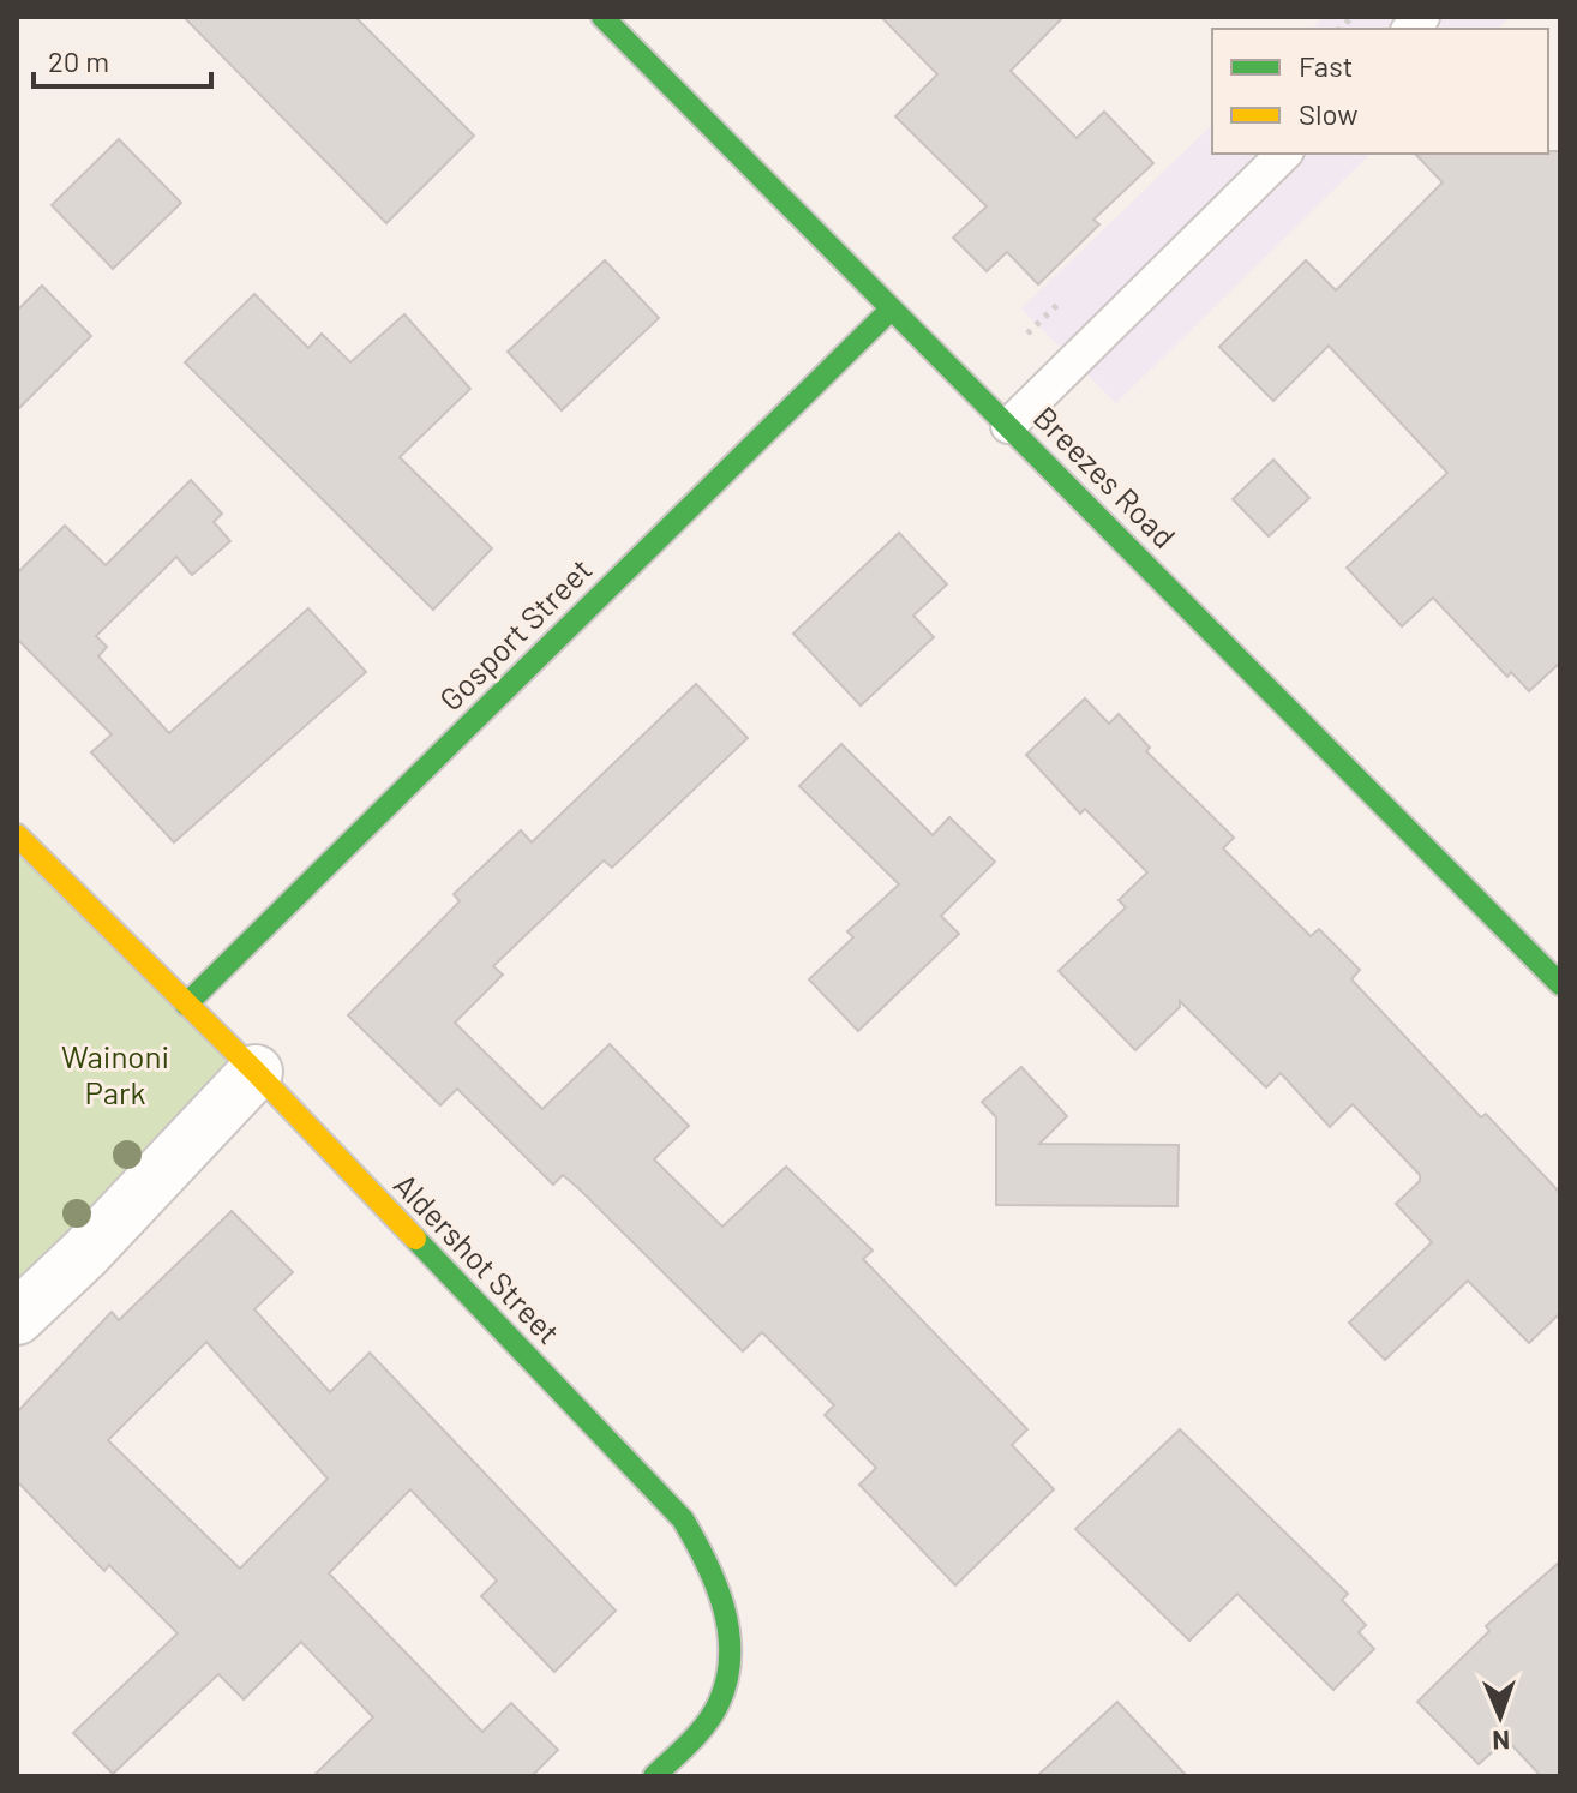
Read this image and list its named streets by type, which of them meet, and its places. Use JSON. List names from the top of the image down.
{
  "streets": {
    "street": ["Breezes Road", "Gosport Street", "Aldershot Street"]
  },
  "crossings": [
    ["Breezes Road", "Gosport Street"],
    ["Gosport Street", "Aldershot Street"]
  ],
  "parks": ["Wainoni Park"],
  "legend": ["Fast", "Slow"],
  "scale_bar": "20 m",
  "north": "bottom"
}
